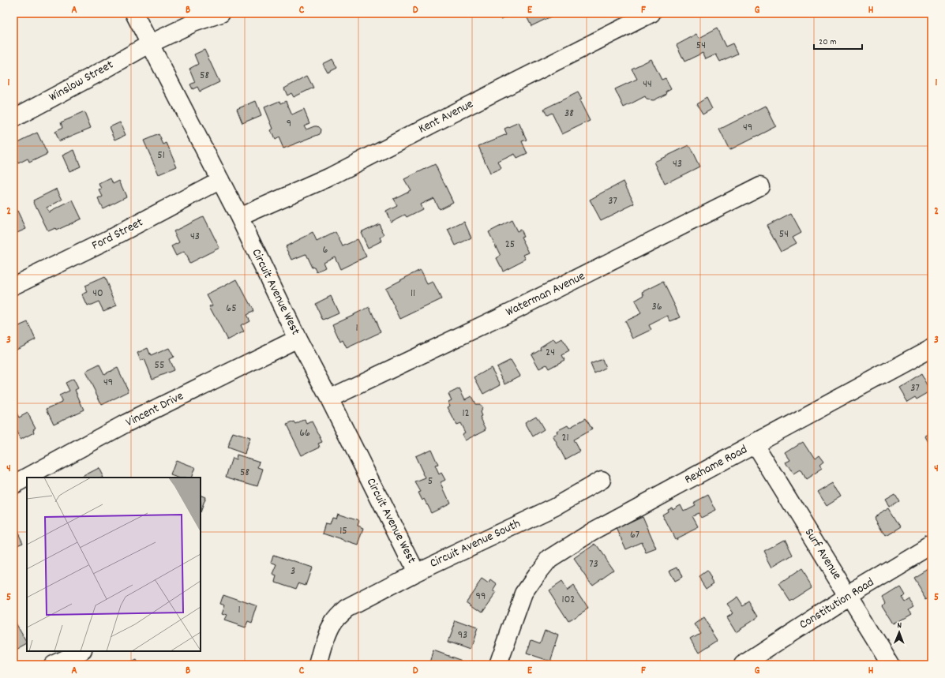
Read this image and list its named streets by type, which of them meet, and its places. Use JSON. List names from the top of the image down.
{
  "streets": {
    "street": [
      "Winslow Street",
      "Kent Avenue",
      "Ford Street",
      "Circuit Avenue West",
      "Waterman Avenue",
      "Vincent Drive",
      "Rexhame Road",
      "Circuit Avenue South",
      "Surf Avenue",
      "Constitution Road"
    ]
  },
  "crossings": [
    ["Winslow Street", "Circuit Avenue West"],
    ["Kent Avenue", "Circuit Avenue West"],
    ["Ford Street", "Circuit Avenue West"],
    ["Circuit Avenue West", "Waterman Avenue"],
    ["Circuit Avenue West", "Vincent Drive"],
    ["Circuit Avenue West", "Circuit Avenue South"],
    ["Rexhame Road", "Surf Avenue"],
    ["Surf Avenue", "Constitution Road"]
  ],
  "house_numbers": [
    "54",
    "58",
    "44",
    "38",
    "9",
    "49",
    "51",
    "43",
    "37",
    "54",
    "43",
    "25",
    "6",
    "40",
    "11",
    "36",
    "65",
    "1",
    "24",
    "55",
    "49",
    "37",
    "12",
    "66",
    "21",
    "58",
    "5",
    "15",
    "67",
    "73",
    "3",
    "99",
    "102",
    "1",
    "93"
  ],
  "scale_bar": "20 m",
  "north": "top",
  "grid": {
    "columns": [
      "A",
      "B",
      "C",
      "D",
      "E",
      "F",
      "G",
      "H"
    ],
    "rows": [
      "1",
      "2",
      "3",
      "4",
      "5"
    ]
  }
}
